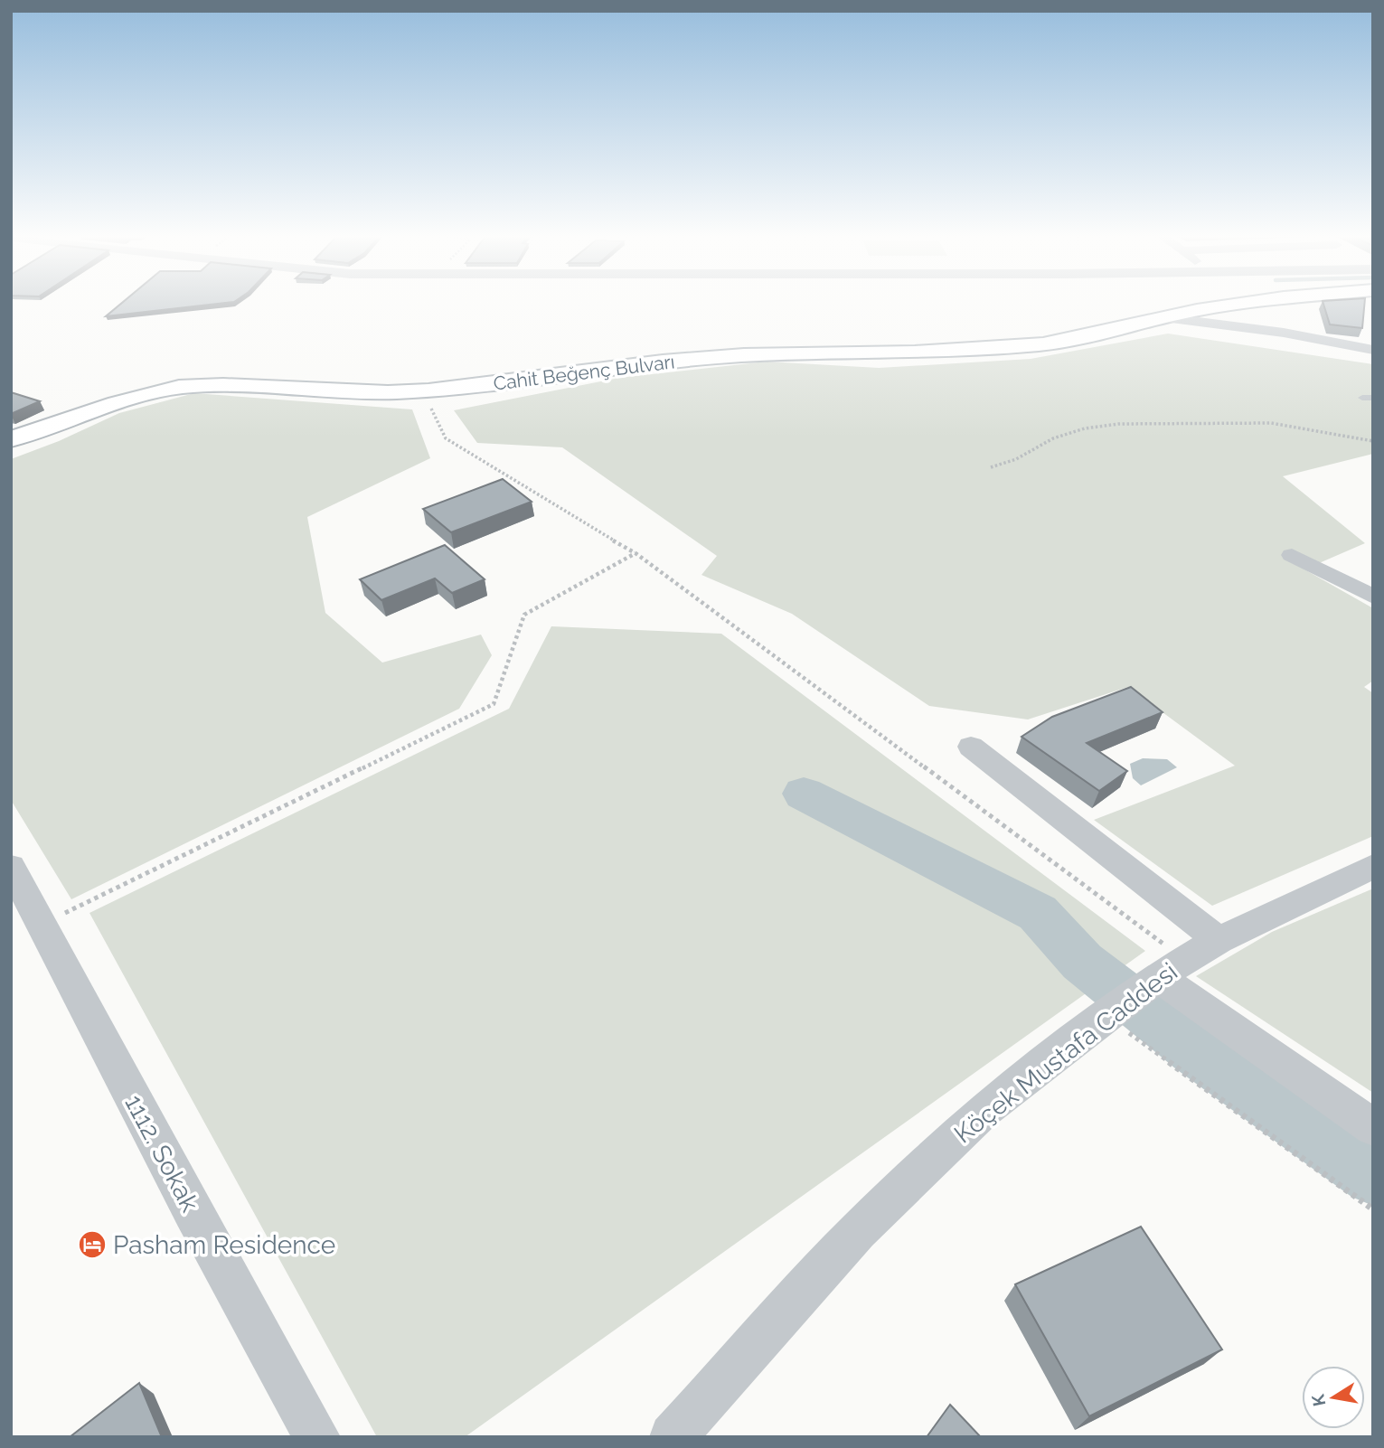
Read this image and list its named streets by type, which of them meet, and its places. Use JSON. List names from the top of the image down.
{
  "streets": {
    "main road": ["Cahit Beğenç Bulvarı"],
    "street": ["Köçek Mustafa Caddesi", "1112. Sokak"]
  },
  "places": {
    "hotel": ["Pasham Residence"]
  },
  "north": "left"
}
